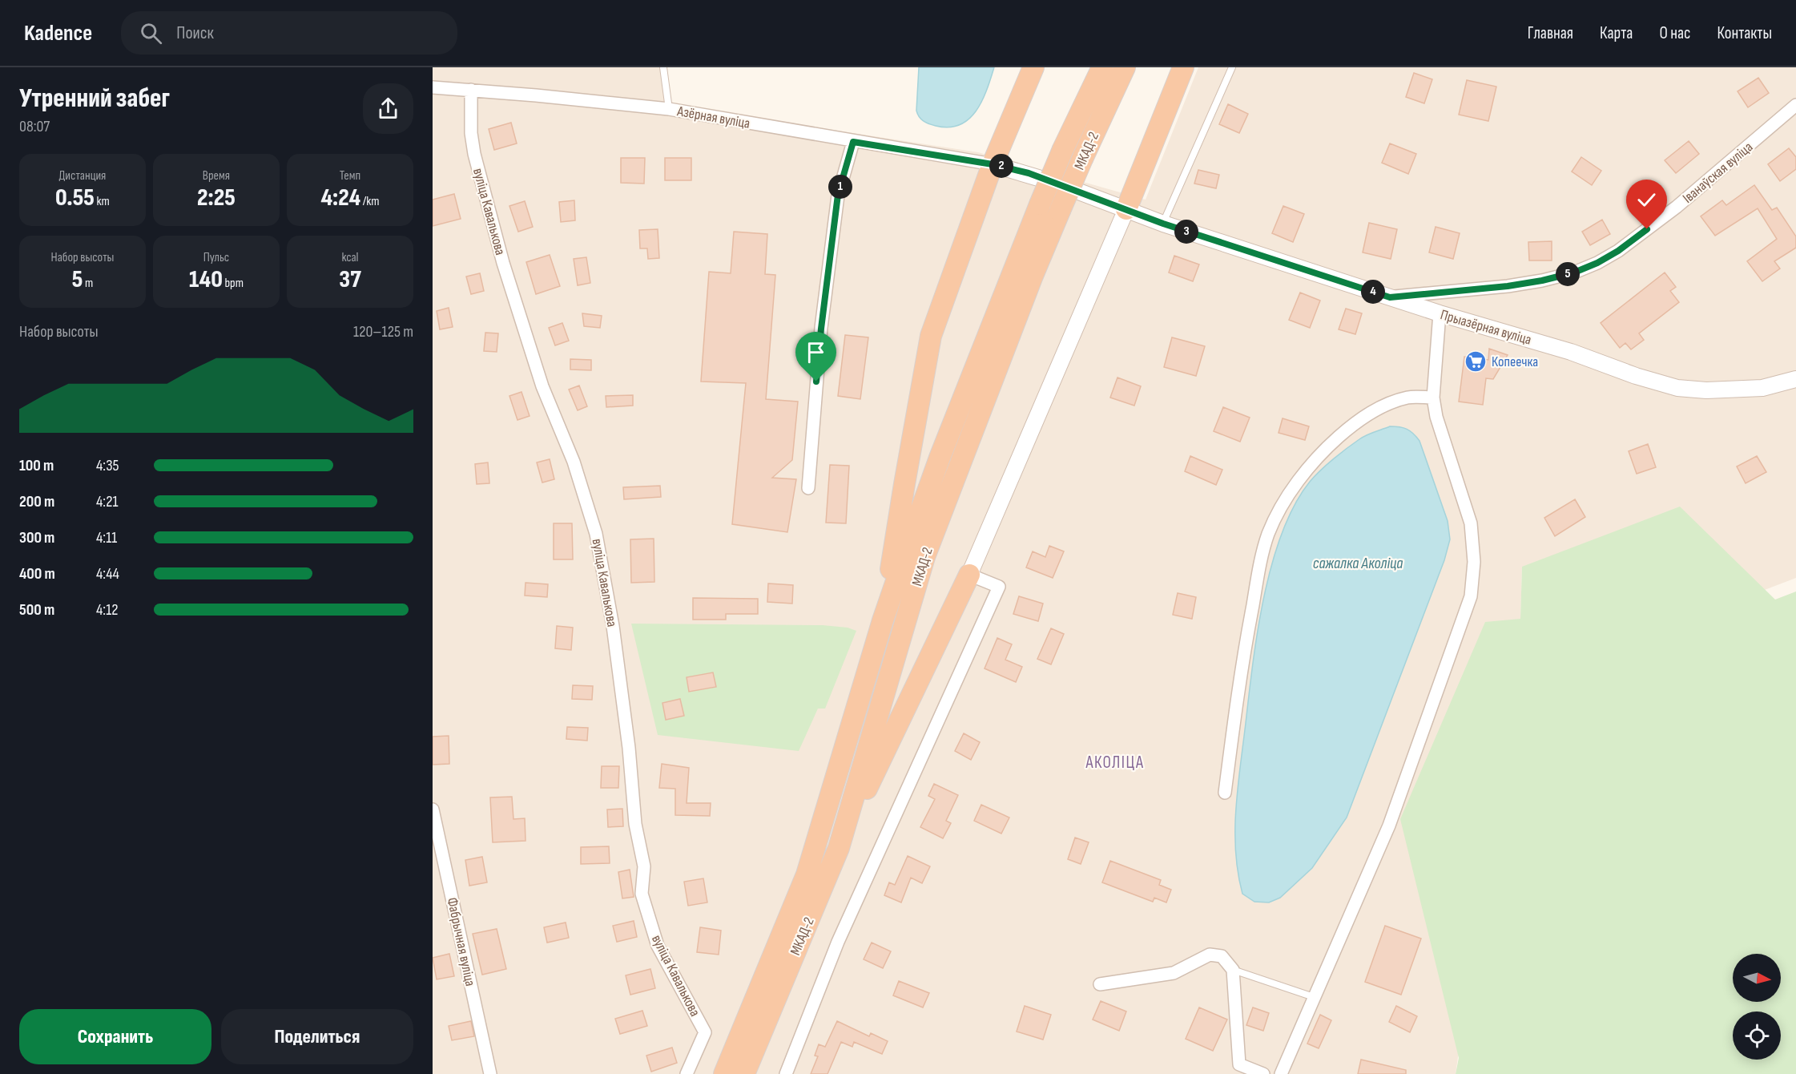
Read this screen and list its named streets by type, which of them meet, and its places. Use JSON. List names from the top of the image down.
{
  "streets": {
    "highway": ["МКАД-2"],
    "street": [
      "Азёрная вуліца",
      "Іванаўская вуліца",
      "вуліца Кавалькова",
      "Прыазёрная вуліца",
      "Фабрычная вуліца"
    ]
  },
  "crossings": [
    ["Азёрная вуліца", "вуліца Кавалькова"],
    ["Азёрная вуліца", "Прыазёрная вуліца"],
    ["Іванаўская вуліца", "Прыазёрная вуліца"]
  ],
  "districts": ["АКОЛІЦА"],
  "water": ["сажалка Аколіца"],
  "places": {
    "supermarket": ["Копеечка"]
  },
  "north": "right",
  "page": {
    "header": "Kadence",
    "search": "Поиск",
    "nav": [
      "Главная",
      "Карта",
      "О нас",
      "Контакты"
    ],
    "heading": ["Утренний забег", "08:07"],
    "stats": [
      ["Дистанция", "0.55 km"],
      ["Время", "2:25"],
      ["Темп", "4:24 /km"],
      ["Набор высоты", "5 m"],
      ["Пульс", "140 bpm"],
      ["kcal", "37"]
    ],
    "pins": [
      "2",
      "1",
      "3",
      "5",
      "4"
    ],
    "chart": ["Набор высоты", "120–125 m"],
    "list": [
      {
        "name": "100 m",
        "note": "4:35"
      },
      {
        "name": "200 m",
        "note": "4:21"
      },
      {
        "name": "300 m",
        "note": "4:11"
      },
      {
        "name": "400 m",
        "note": "4:44"
      },
      {
        "name": "500 m",
        "note": "4:12"
      }
    ],
    "buttons": ["Сохранить", "Поделиться"]
  }
}
